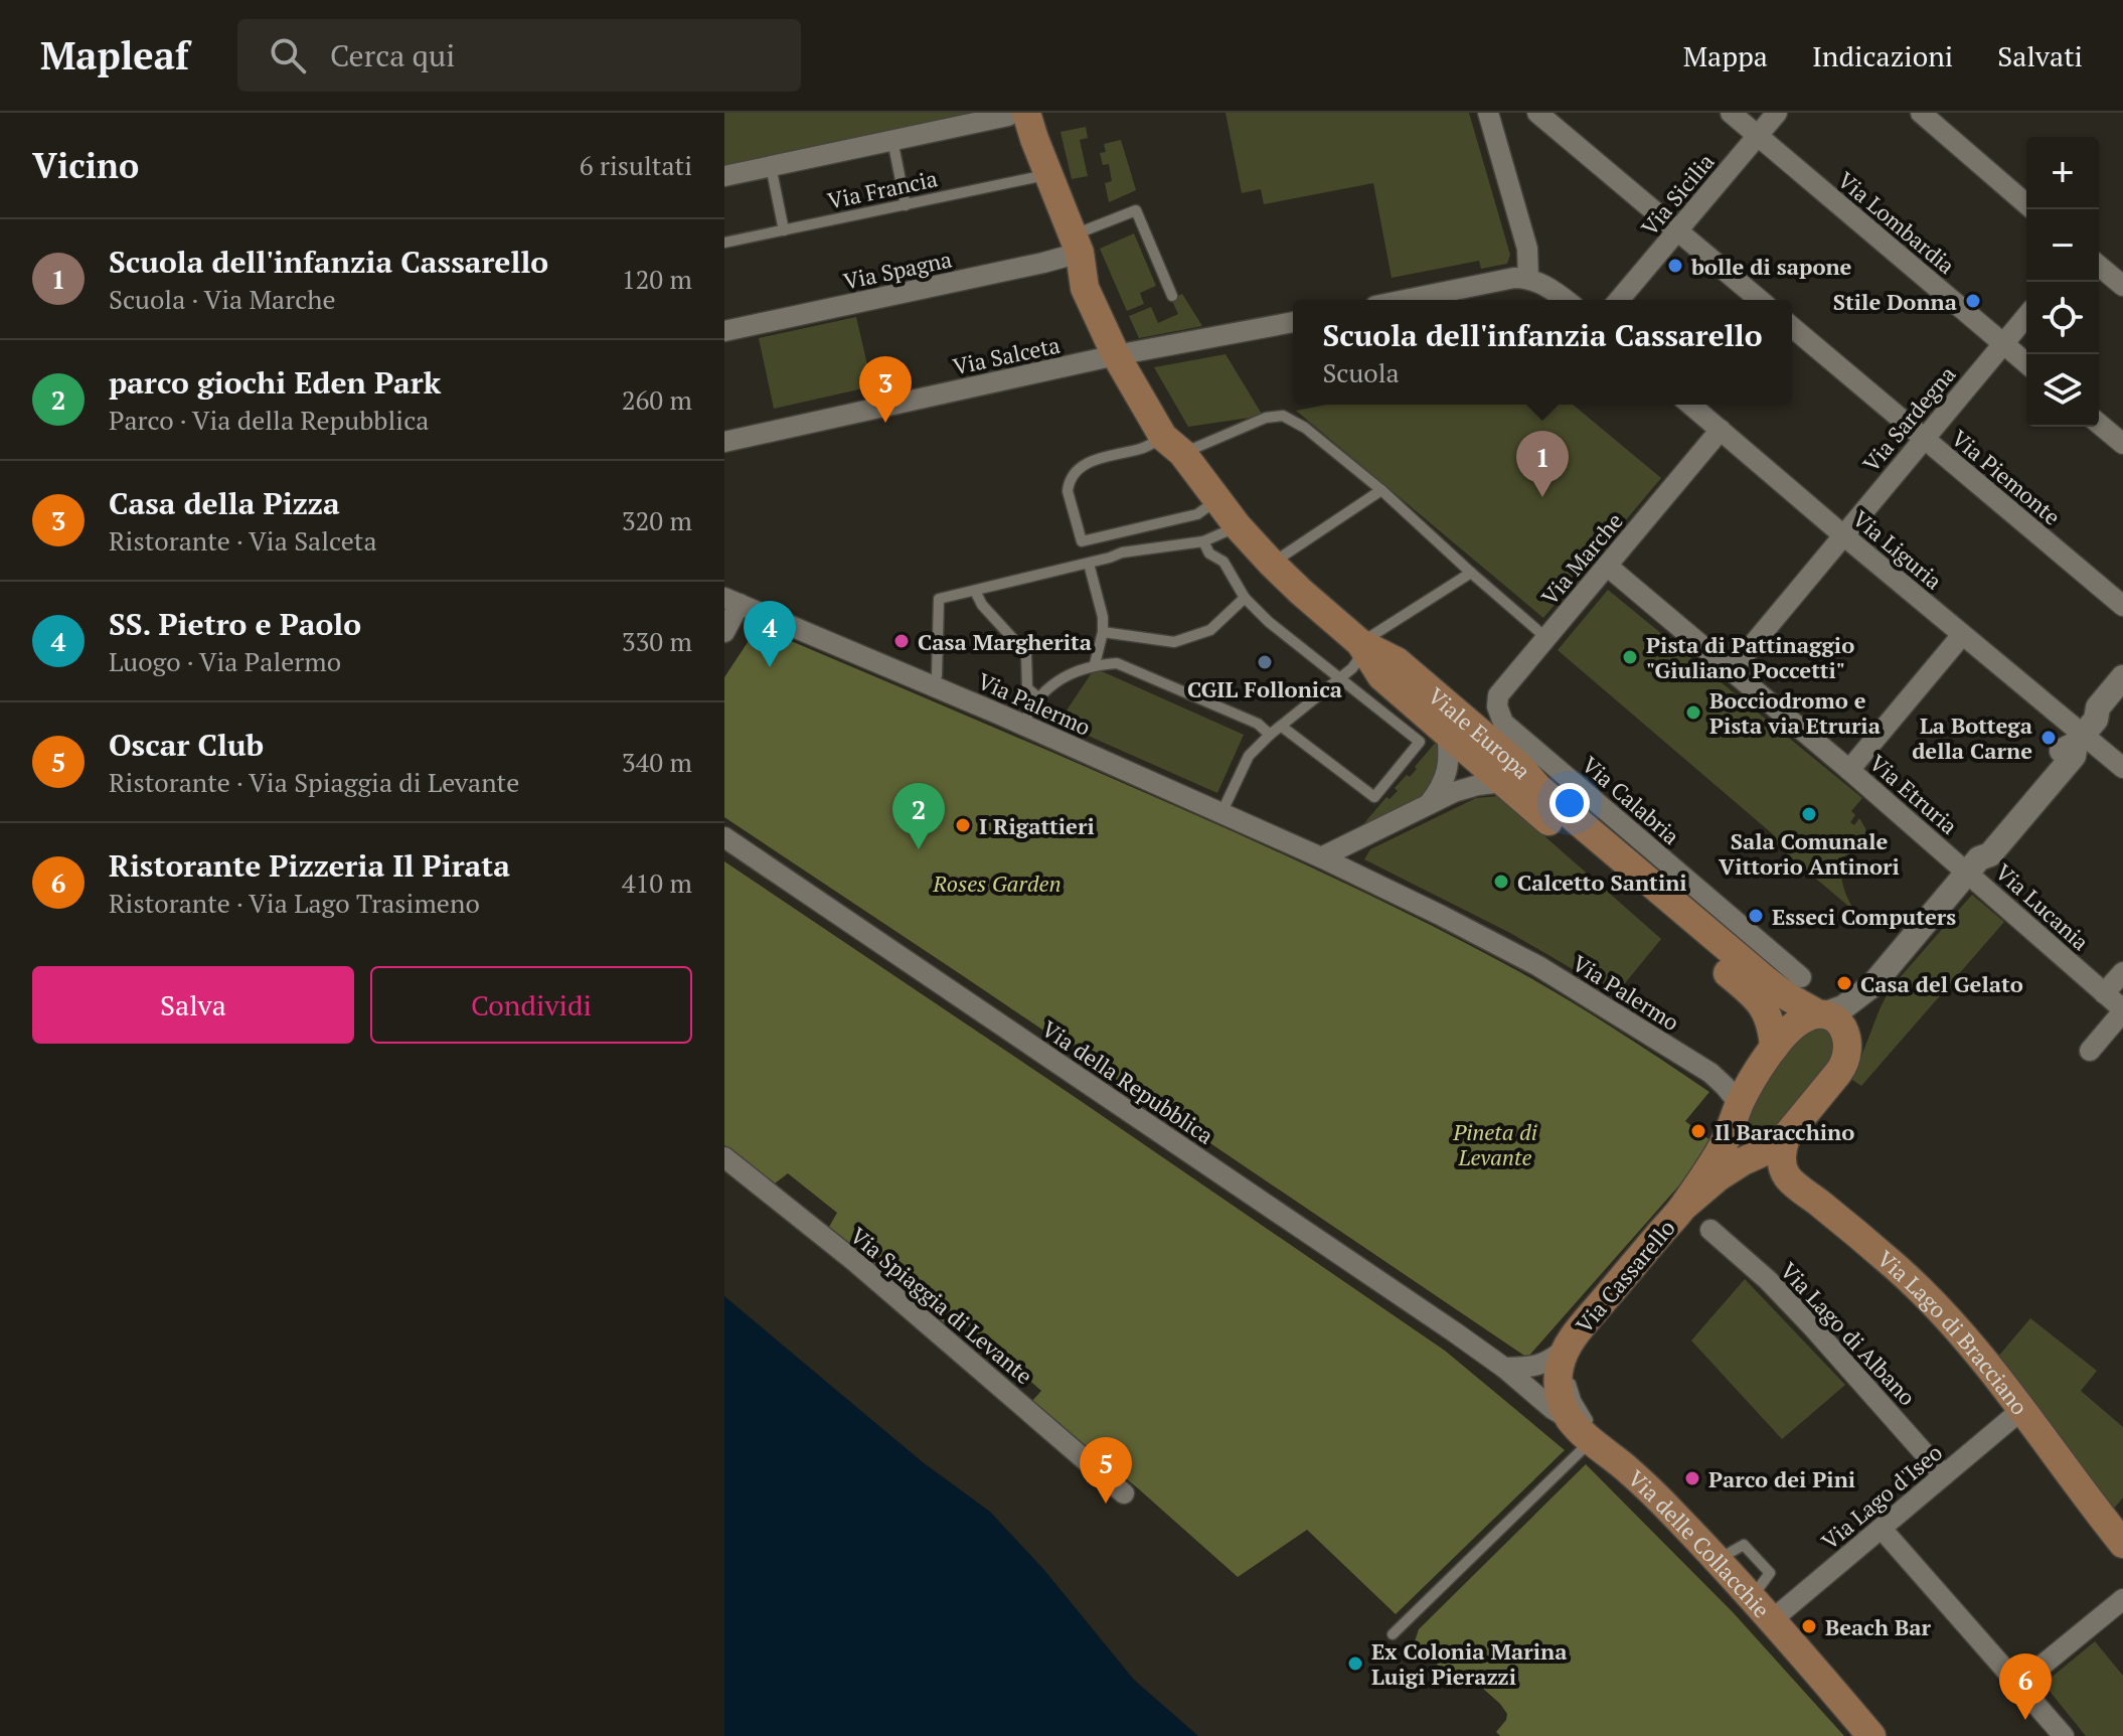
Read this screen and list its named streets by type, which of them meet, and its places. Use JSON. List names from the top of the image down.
{
  "streets": {
    "main road": [
      "Viale Europa",
      "Via Cassarello",
      "Via Lago di Bracciano",
      "Via delle Collacchie"
    ],
    "street": [
      "Via Sicilia",
      "Via Lombardia",
      "Via Spagna",
      "Via Salceta",
      "Via Sardegna",
      "Via Piemonte",
      "Via Liguria",
      "Via Marche",
      "Via Palermo",
      "Via Etruria",
      "Via Calabria",
      "Via Lucania",
      "Via della Repubblica",
      "Via Spiaggia di Levante",
      "Via Lago di Albano",
      "Via Lago d'Iseo"
    ],
    "lane": ["Via Francia"]
  },
  "crossings": [
    ["Via Francia", "Viale Europa"],
    ["Via Sicilia", "Via Lombardia"],
    ["Via Lombardia", "Via Sardegna"],
    ["Via Spagna", "Viale Europa"],
    ["Via Salceta", "Viale Europa"],
    ["Via Sardegna", "Via Piemonte"],
    ["Via Sardegna", "Via Liguria"],
    ["Via Sardegna", "Via Etruria"],
    ["Via Liguria", "Via Marche"],
    ["Via Liguria", "Via Cassarello"],
    ["Via Marche", "Via Etruria"],
    ["Via Marche", "Via Calabria"],
    ["Via Palermo", "Via Cassarello"],
    ["Viale Europa", "Via Cassarello"],
    ["Via Etruria", "Via Lucania"],
    ["Via Etruria", "Via Cassarello"],
    ["Via Lucania", "Via Cassarello"],
    ["Via della Repubblica", "Via delle Collacchie"],
    ["Via Cassarello", "Via Lago di Bracciano"],
    ["Via Cassarello", "Via delle Collacchie"],
    ["Via Lago di Albano", "Via Lago d'Iseo"],
    ["Via Lago di Bracciano", "Via Lago d'Iseo"],
    ["Via Lago d'Iseo", "Via delle Collacchie"]
  ],
  "parks": ["Roses Garden", "Pineta di Levante"],
  "places": [
    "bolle di sapone",
    "Stile Donna",
    "Casa Margherita",
    "Pista di Pattinaggio \"Giuliano Poccetti\"",
    "CGIL Follonica",
    "Bocciodromo e Pista via Etruria",
    "La Bottega della Carne",
    "Sala Comunale Vittorio Antinori",
    "I Rigattieri",
    "Calcetto Santini",
    "Esseci Computers",
    "Casa del Gelato",
    "Il Baracchino",
    "Parco dei Pini",
    "Beach Bar",
    "Ex Colonia Marina Luigi Pierazzi"
  ],
  "page": {
    "header": "Mapleaf",
    "search": "Cerca qui",
    "nav": ["Mappa", "Indicazioni", "Salvati"],
    "heading": ["Vicino", "6 risultati"],
    "map_buttons": ["+", "−"],
    "list": [
      {
        "mark": "1",
        "name": "Scuola dell'infanzia Cassarello",
        "note": "Scuola · Via Marche",
        "value": "120 m"
      },
      {
        "mark": "2",
        "name": "parco giochi Eden Park",
        "note": "Parco · Via della Repubblica",
        "value": "260 m"
      },
      {
        "mark": "3",
        "name": "Casa della Pizza",
        "note": "Ristorante · Via Salceta",
        "value": "320 m"
      },
      {
        "mark": "4",
        "name": "SS. Pietro e Paolo",
        "note": "Luogo · Via Palermo",
        "value": "330 m"
      },
      {
        "mark": "5",
        "name": "Oscar Club",
        "note": "Ristorante · Via Spiaggia di Levante",
        "value": "340 m"
      },
      {
        "mark": "6",
        "name": "Ristorante Pizzeria Il Pirata",
        "note": "Ristorante · Via Lago Trasimeno",
        "value": "410 m"
      }
    ],
    "popup": ["Scuola dell'infanzia Cassarello", "Scuola"],
    "pins": [
      "3",
      "1",
      "4",
      "2",
      "5",
      "6"
    ],
    "buttons": ["Salva", "Condividi"]
  }
}
